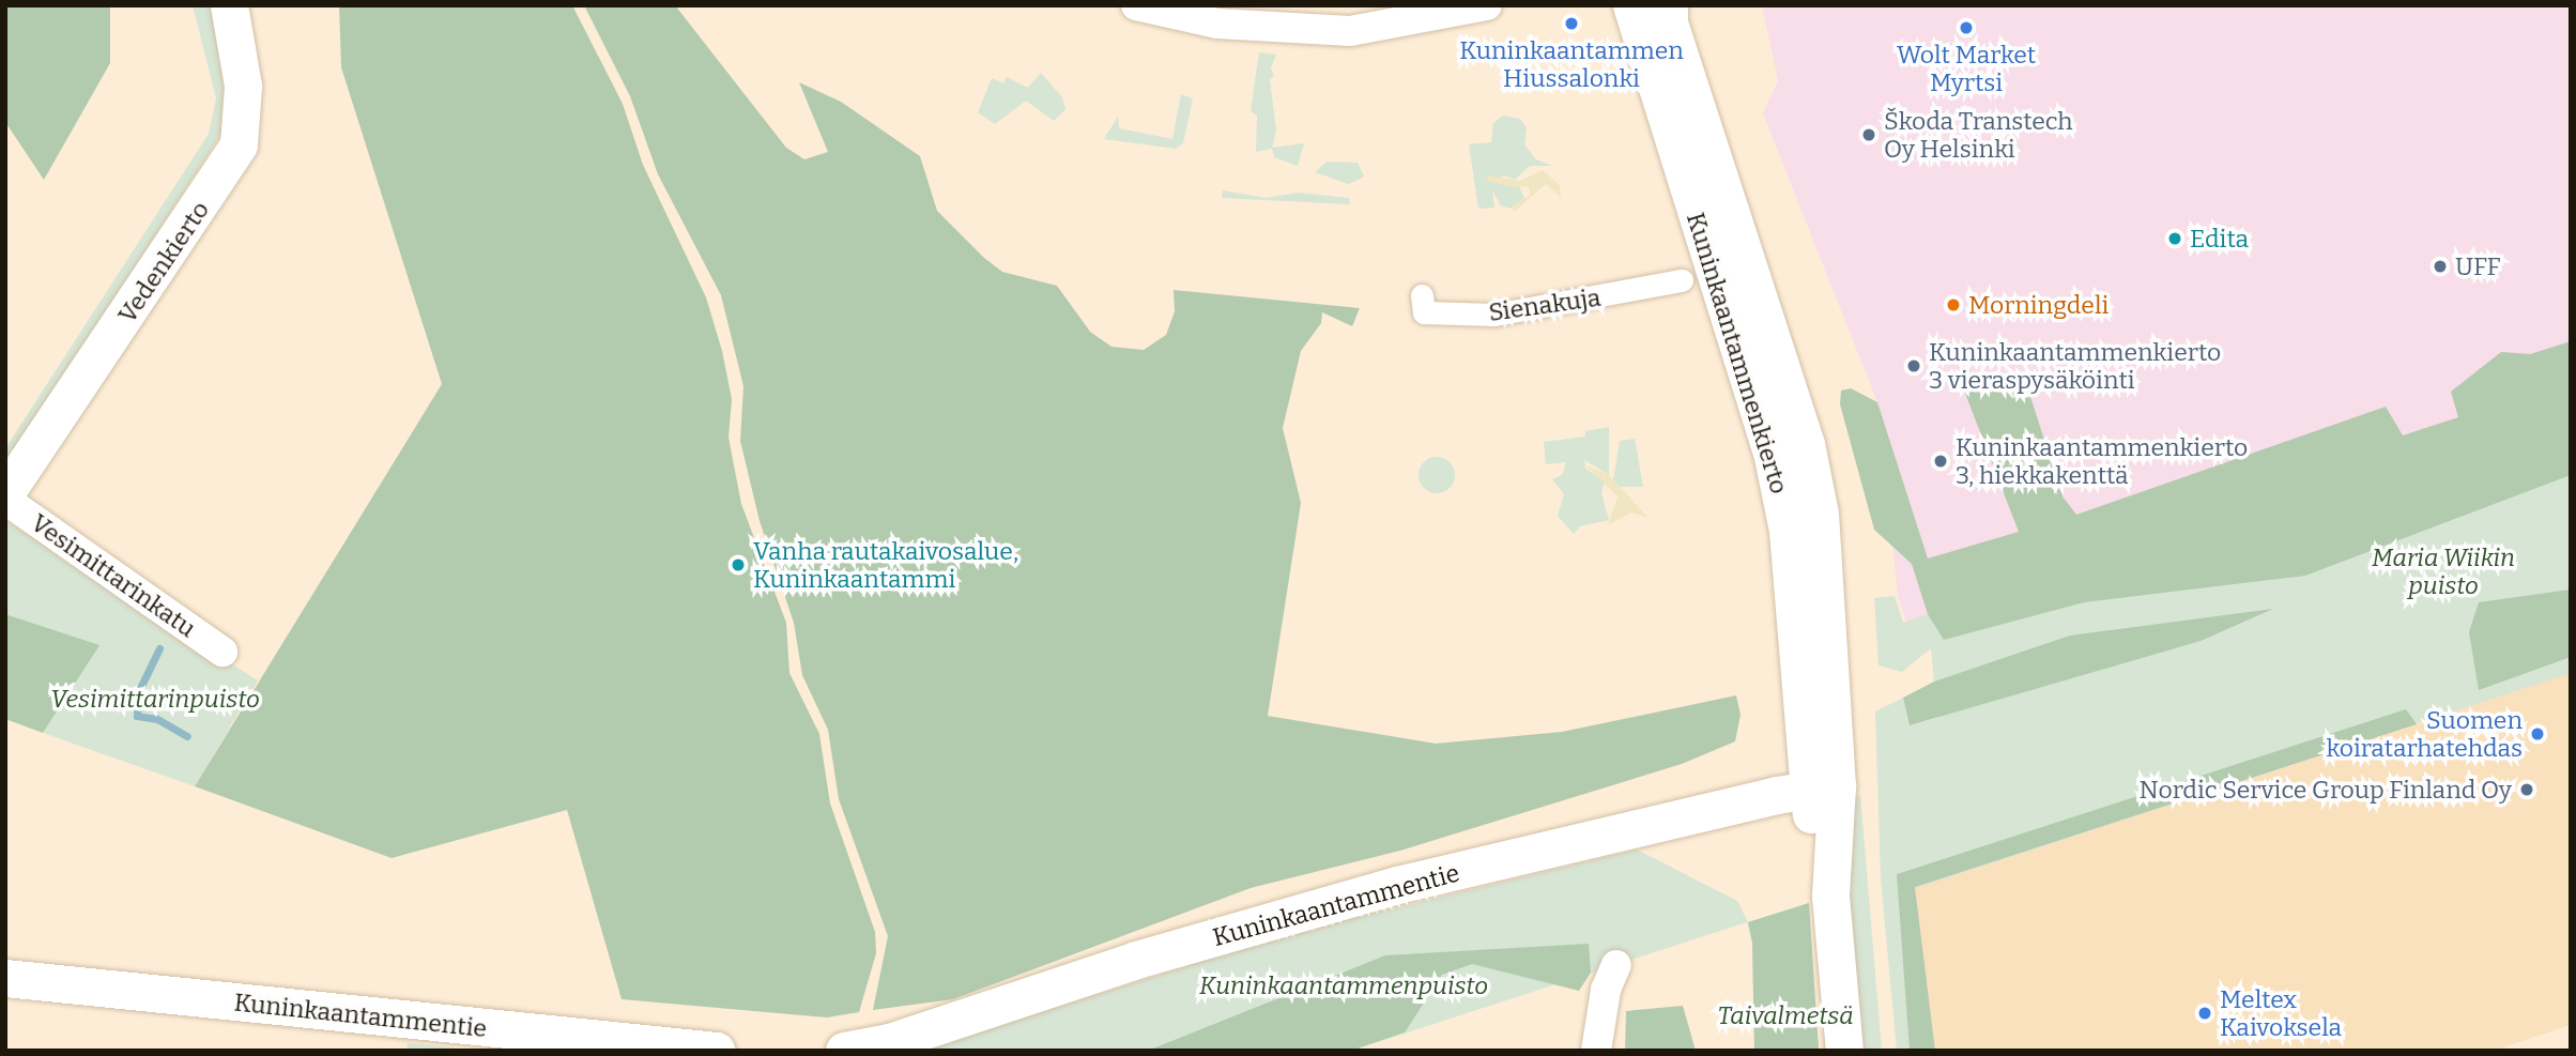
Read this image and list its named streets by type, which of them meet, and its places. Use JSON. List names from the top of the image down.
{
  "streets": {
    "street": [
      "Vedenkierto",
      "Sienakuja",
      "Kuninkaantammenkierto",
      "Vesimittarinkatu",
      "Kuninkaantammentie"
    ]
  },
  "crossings": [
    ["Kuninkaantammenkierto", "Kuninkaantammentie"]
  ],
  "parks": [
    "Maria Wiikin puisto",
    "Vesimittarinpuisto",
    "Kuninkaantammenpuisto",
    "Taivalmetsä"
  ],
  "places": [
    "Kuninkaantammen Hiussalonki",
    "Wolt Market Myrtsi",
    "Škoda Transtech Oy Helsinki",
    "Edita",
    "UFF",
    "Morningdeli",
    "Kuninkaantammenkierto 3 vieraspysäköinti",
    "Kuninkaantammenkierto 3, hiekkakenttä",
    "Vanha rautakaivosalue, Kuninkaantammi",
    "Suomen koiratarhatehdas",
    "Nordic Service Group Finland Oy",
    "Meltex Kaivoksela"
  ]
}
